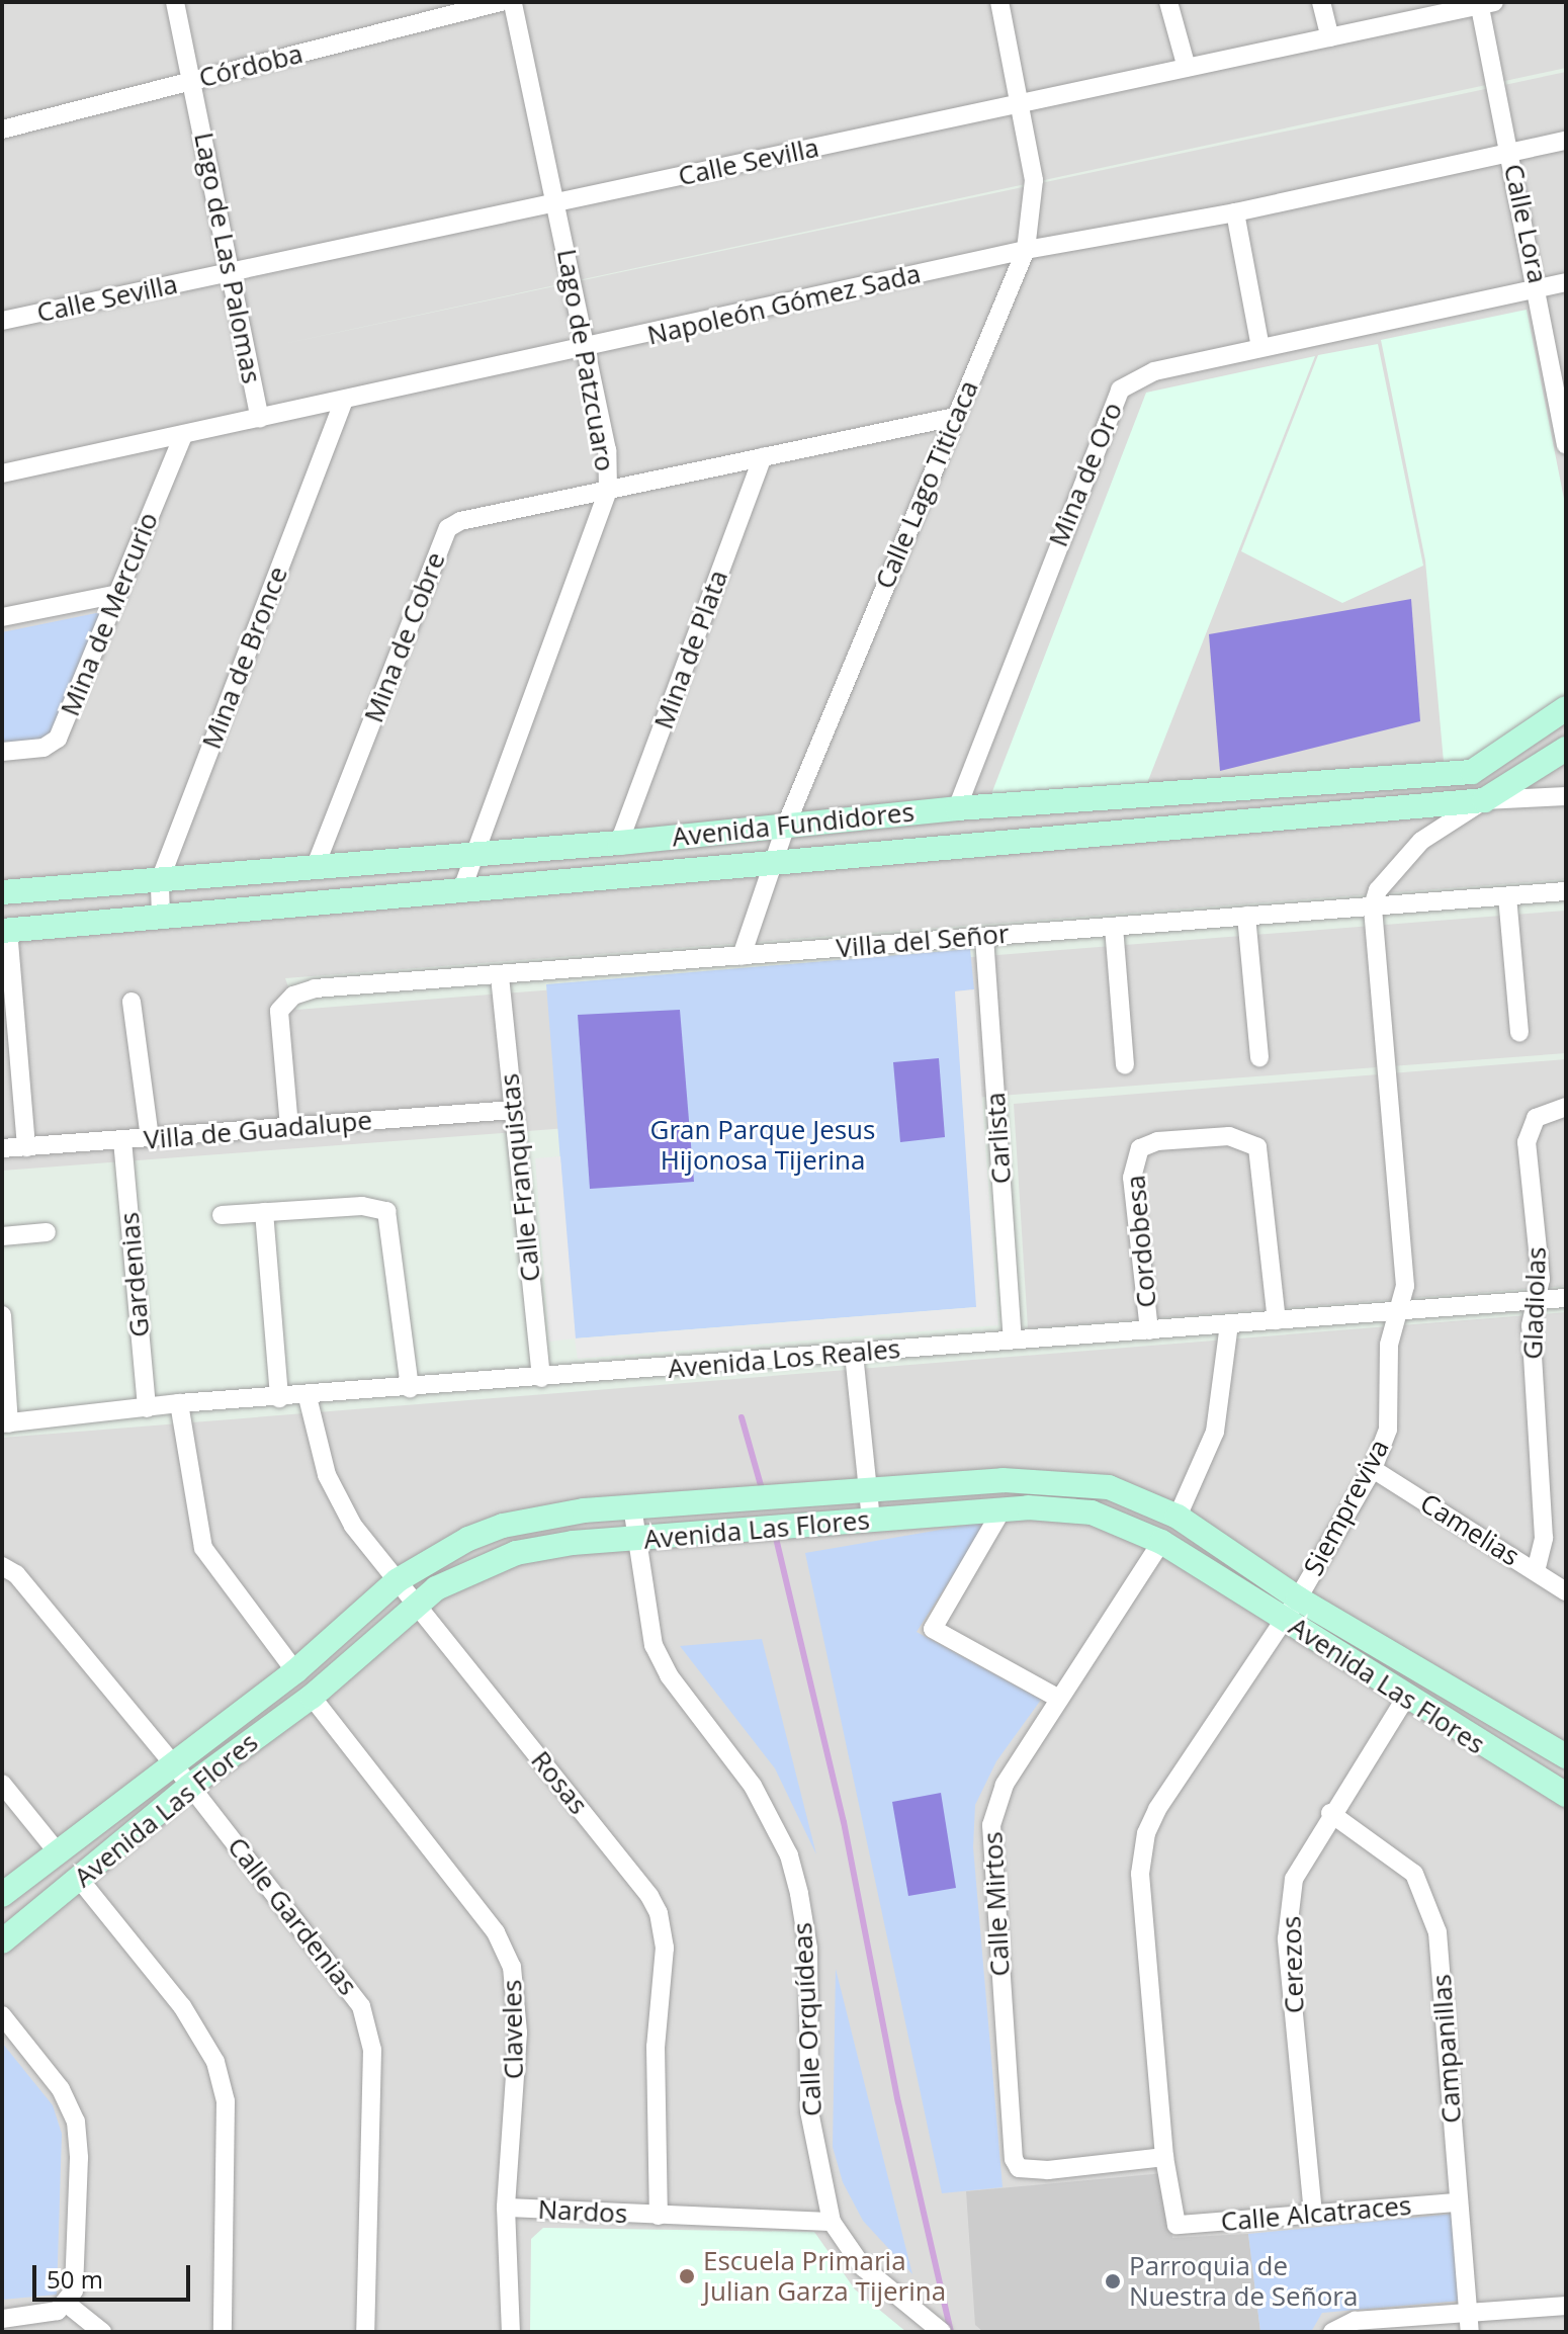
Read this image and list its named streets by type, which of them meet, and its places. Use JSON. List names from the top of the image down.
{
  "streets": {
    "street": [
      "Córdoba",
      "Calle Sevilla",
      "Calle Lora",
      "Lago de Las Palomas",
      "Napoleón Gómez Sada",
      "Lago de Patzcuaro",
      "Mina de Oro",
      "Calle Lago Titicaca",
      "Mina de Mercurio",
      "Mina de Cobre",
      "Mina de Plata",
      "Mina de Bronce",
      "Avenida Fundidores",
      "Villa del Señor",
      "Villa de Guadalupe",
      "Carlista",
      "Calle Franquistas",
      "Cordobesa",
      "Gardenias",
      "Gladiolas",
      "Avenida Los Reales",
      "Siempreviva",
      "Avenida Las Flores",
      "Camelias",
      "Rosas",
      "Calle Mirtos",
      "Calle Gardenias",
      "Cerezos",
      "Calle Orquídeas",
      "Claveles",
      "Campanillas",
      "Nardos",
      "Calle Alcatraces"
    ]
  },
  "crossings": [
    ["Córdoba", "Lago de Las Palomas"],
    ["Calle Sevilla", "Calle Lora"],
    ["Calle Sevilla", "Lago de Las Palomas"],
    ["Calle Sevilla", "Lago de Patzcuaro"],
    ["Calle Sevilla", "Calle Lago Titicaca"],
    ["Calle Lora", "Napoleón Gómez Sada"],
    ["Calle Lora", "Mina de Oro"],
    ["Lago de Las Palomas", "Napoleón Gómez Sada"],
    ["Napoleón Gómez Sada", "Lago de Patzcuaro"],
    ["Napoleón Gómez Sada", "Calle Lago Titicaca"],
    ["Napoleón Gómez Sada", "Mina de Mercurio"],
    ["Napoleón Gómez Sada", "Mina de Bronce"],
    ["Lago de Patzcuaro", "Mina de Cobre"],
    ["Lago de Patzcuaro", "Avenida Fundidores"],
    ["Mina de Oro", "Avenida Fundidores"],
    ["Calle Lago Titicaca", "Mina de Cobre"],
    ["Calle Lago Titicaca", "Avenida Fundidores"],
    ["Calle Lago Titicaca", "Villa del Señor"],
    ["Mina de Cobre", "Mina de Plata"],
    ["Mina de Cobre", "Avenida Fundidores"],
    ["Mina de Plata", "Avenida Fundidores"],
    ["Mina de Bronce", "Avenida Fundidores"],
    ["Villa del Señor", "Villa de Guadalupe"],
    ["Villa del Señor", "Carlista"],
    ["Villa del Señor", "Calle Franquistas"],
    ["Villa del Señor", "Siempreviva"],
    ["Villa de Guadalupe", "Calle Franquistas"],
    ["Villa de Guadalupe", "Gardenias"],
    ["Carlista", "Avenida Los Reales"],
    ["Calle Franquistas", "Avenida Los Reales"],
    ["Cordobesa", "Avenida Los Reales"],
    ["Gardenias", "Avenida Los Reales"],
    ["Gladiolas", "Avenida Los Reales"],
    ["Gladiolas", "Camelias"],
    ["Avenida Los Reales", "Siempreviva"],
    ["Avenida Los Reales", "Rosas"],
    ["Siempreviva", "Avenida Las Flores"],
    ["Siempreviva", "Camelias"],
    ["Siempreviva", "Calle Mirtos"],
    ["Siempreviva", "Calle Alcatraces"],
    ["Avenida Las Flores", "Rosas"],
    ["Avenida Las Flores", "Calle Mirtos"],
    ["Avenida Las Flores", "Calle Gardenias"],
    ["Avenida Las Flores", "Cerezos"],
    ["Avenida Las Flores", "Calle Orquídeas"],
    ["Avenida Las Flores", "Claveles"],
    ["Rosas", "Nardos"],
    ["Cerezos", "Campanillas"],
    ["Cerezos", "Calle Alcatraces"],
    ["Calle Orquídeas", "Nardos"],
    ["Claveles", "Nardos"],
    ["Campanillas", "Calle Alcatraces"]
  ],
  "parks": ["Gran Parque Jesus Hijonosa Tijerina"],
  "places": ["Escuela Primaria Julian Garza Tijerina", "Parroquia de Nuestra de Señora"],
  "scale_bar": "50 m"
}
